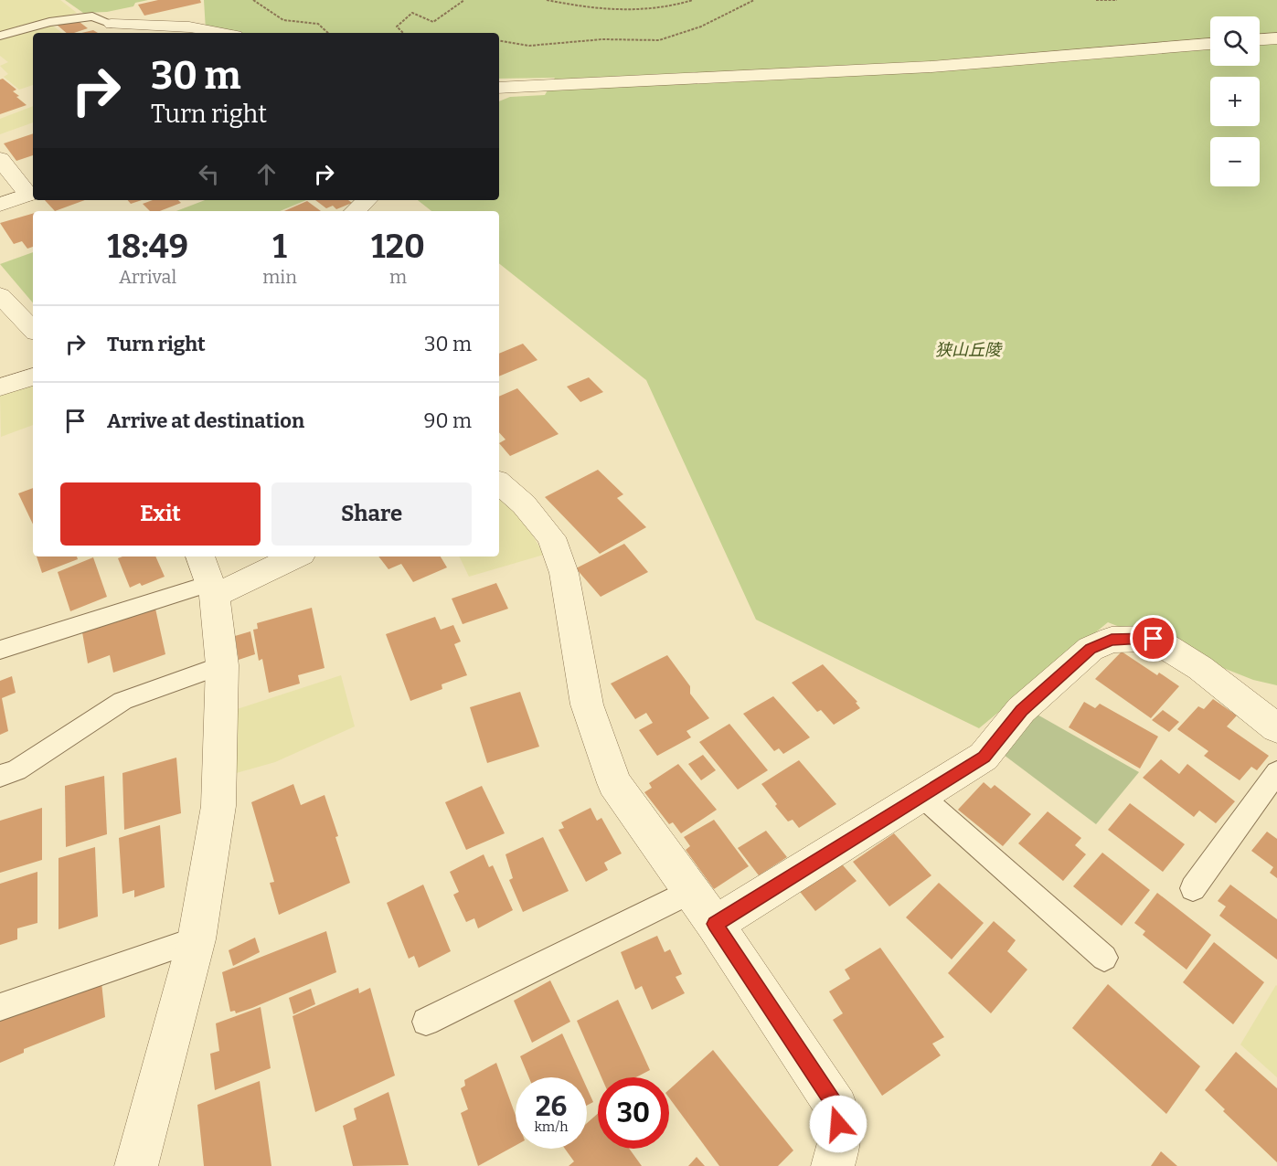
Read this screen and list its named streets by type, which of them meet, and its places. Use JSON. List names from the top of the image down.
{
  "parks": ["狭山丘陵"],
  "page": {
    "map_buttons": ["+", "−"],
    "turn": ["30 m", "Turn right"],
    "eta": [
      "18:49",
      "Arrival",
      "1",
      "min",
      "120",
      "m"
    ],
    "list": [
      {
        "name": "Turn right",
        "value": "30 m"
      },
      {
        "name": "Arrive at destination",
        "value": "90 m"
      }
    ],
    "buttons": ["Exit", "Share"],
    "speed": "26 km/h",
    "limit": "30"
  }
}
